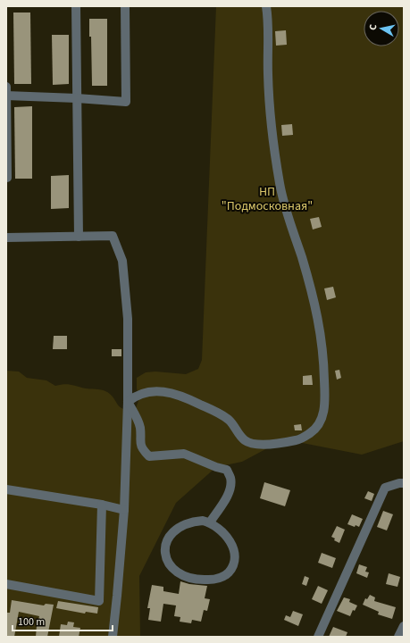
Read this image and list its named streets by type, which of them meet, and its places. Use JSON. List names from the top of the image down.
{
  "parks": ["НП \"Подмосковная\""],
  "scale_bar": "100 m",
  "north": "left"
}
